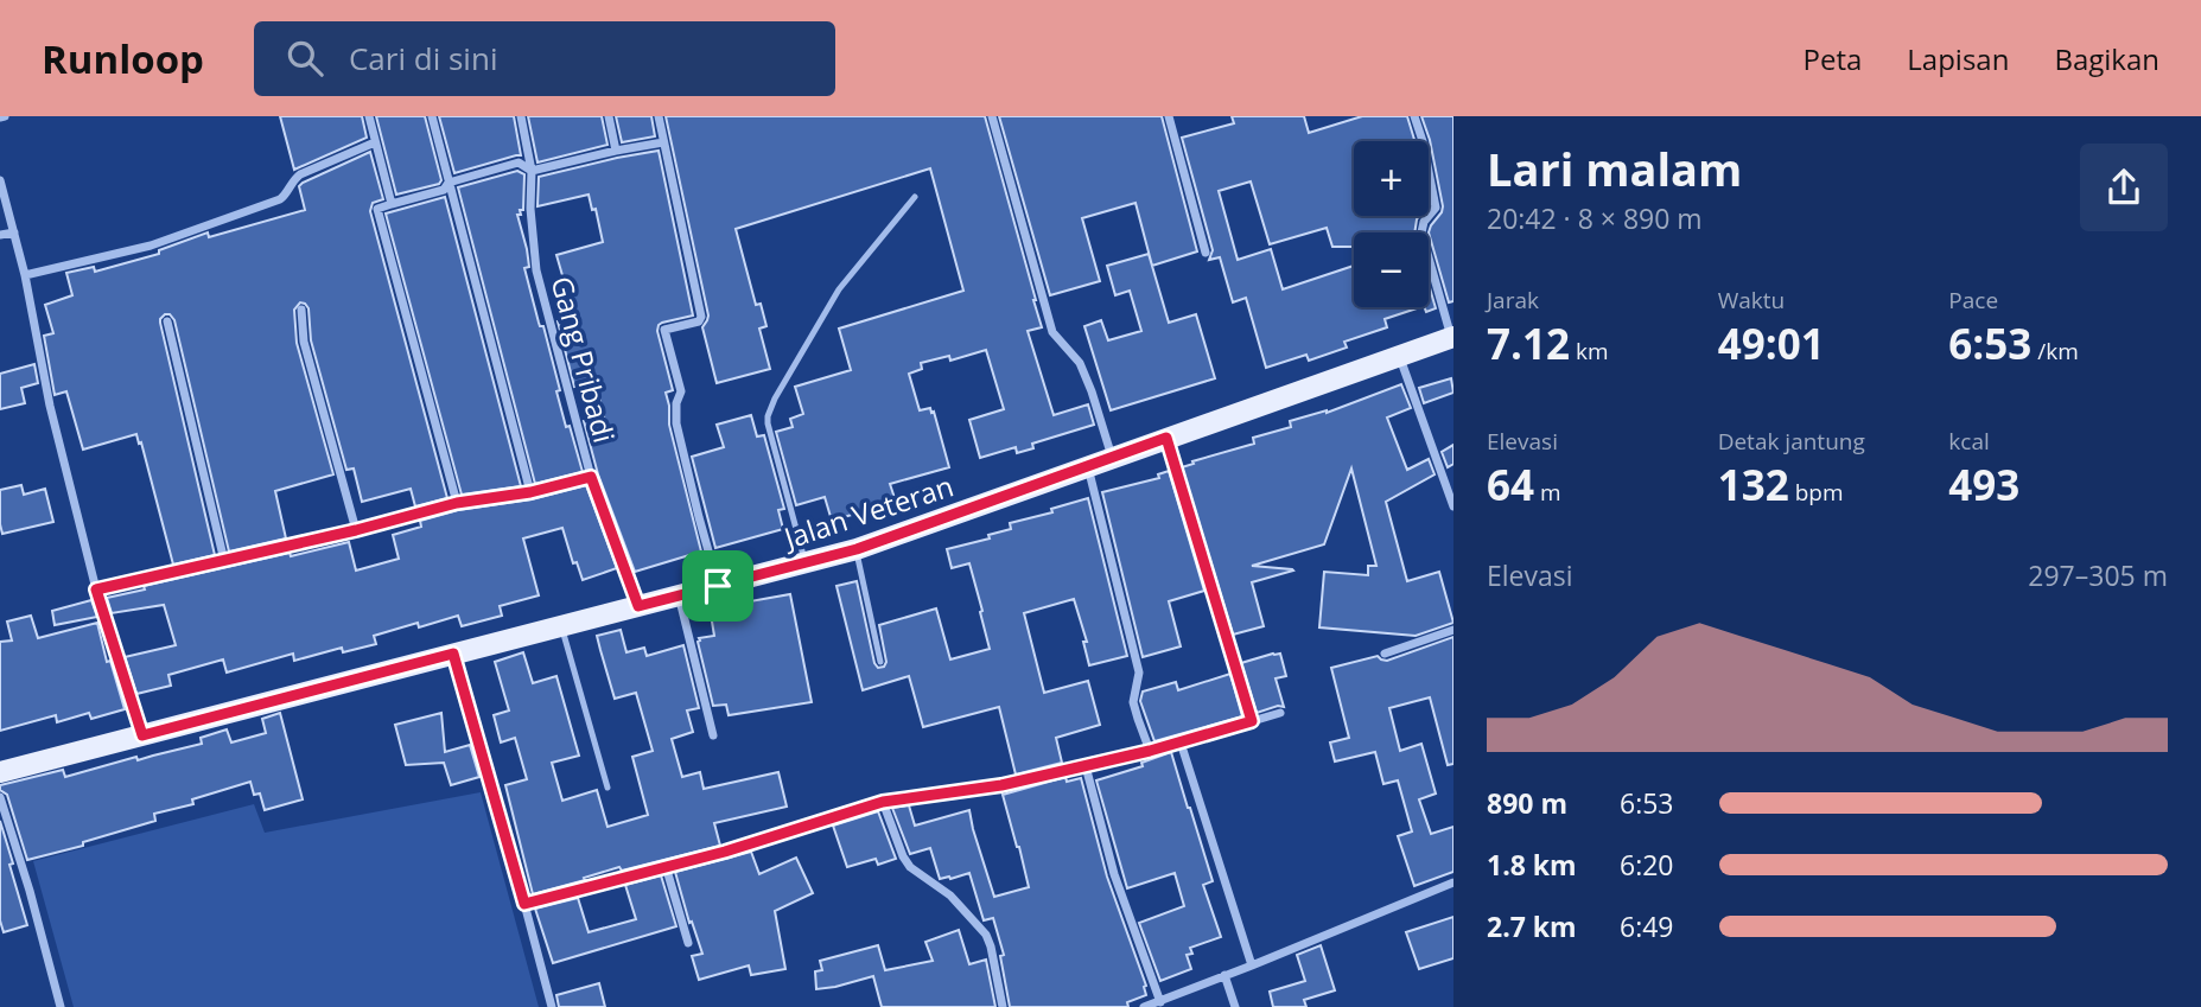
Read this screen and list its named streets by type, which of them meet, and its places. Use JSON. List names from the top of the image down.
{
  "streets": {
    "main road": ["Jalan Veteran"],
    "street": ["Gang Pribadi"]
  },
  "crossings": [
    ["Gang Pribadi", "Jalan Veteran"]
  ],
  "page": {
    "header": "Runloop",
    "search": "Cari di sini",
    "nav": ["Peta", "Lapisan", "Bagikan"],
    "heading": ["Lari malam", "20:42 · 8 × 890 m"],
    "map_buttons": ["+", "−"],
    "stats": [
      ["Jarak", "7.12 km"],
      ["Waktu", "49:01"],
      ["Pace", "6:53 /km"],
      ["Elevasi", "64 m"],
      ["Detak jantung", "132 bpm"],
      ["kcal", "493"]
    ],
    "chart": ["Elevasi", "297–305 m"],
    "list": [
      {
        "name": "890 m",
        "note": "6:53"
      },
      {
        "name": "1.8 km",
        "note": "6:20"
      },
      {
        "name": "2.7 km",
        "note": "6:49"
      }
    ]
  }
}
